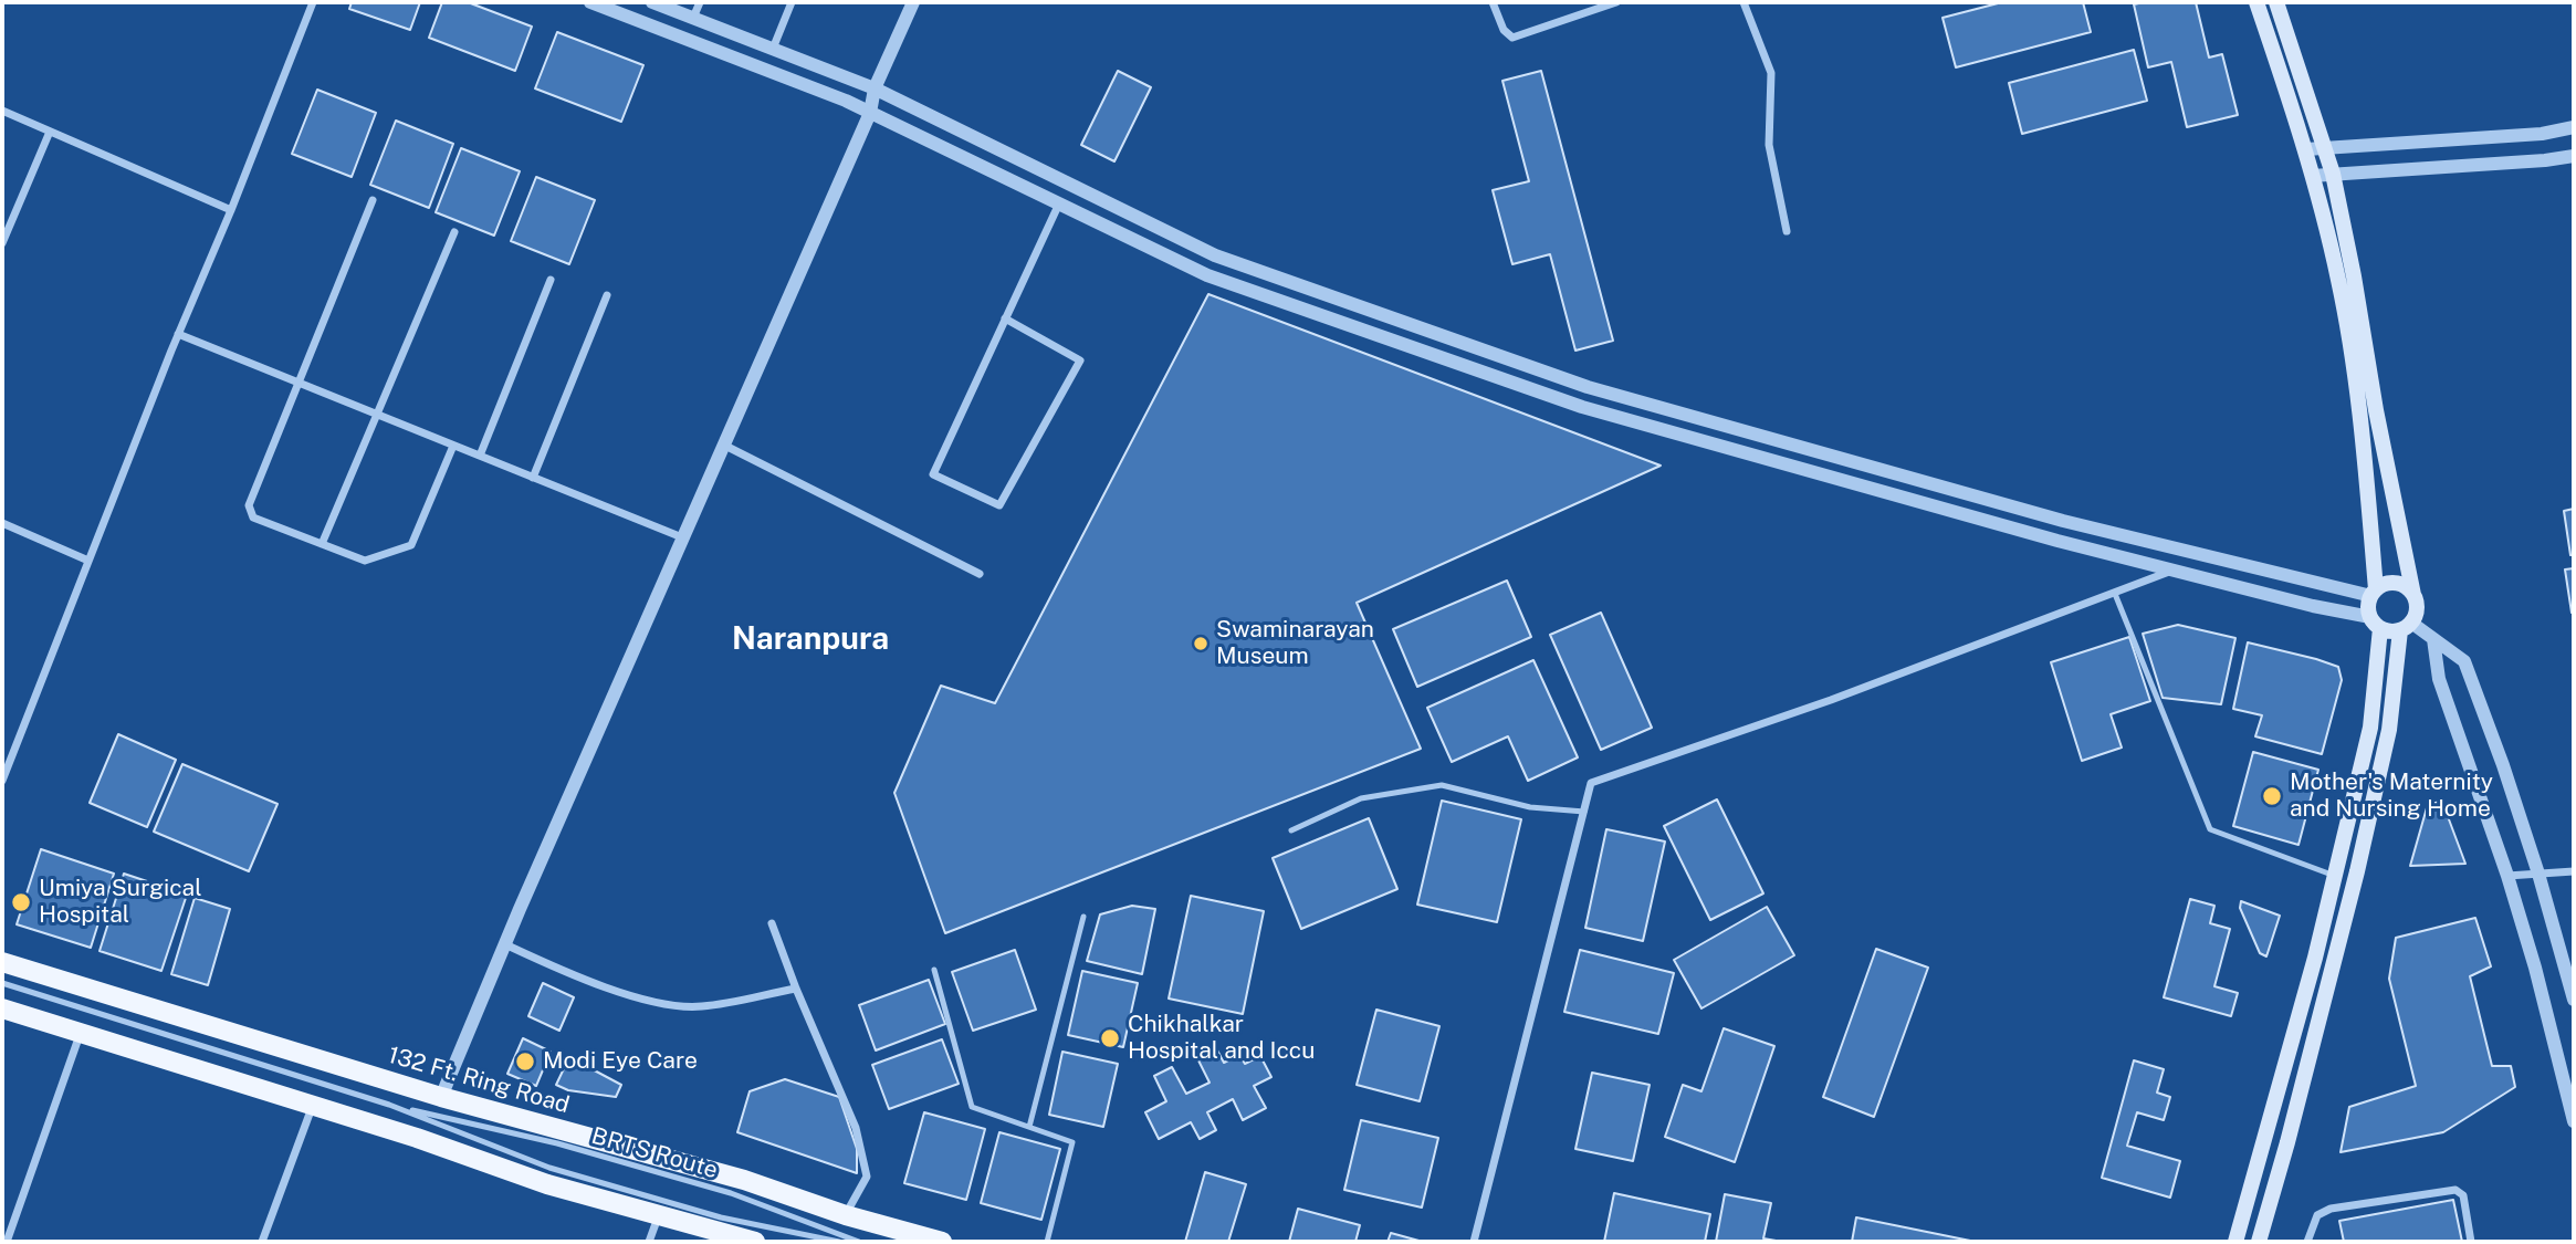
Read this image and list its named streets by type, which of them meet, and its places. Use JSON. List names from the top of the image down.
{
  "streets": {
    "main road": ["132 Ft. Ring Road"],
    "lane": ["BRTS Route"]
  },
  "districts": ["Naranpura"],
  "places": [
    "Swaminarayan Museum",
    "Mother's Maternity and Nursing Home",
    "Umiya Surgical Hospital",
    "Chikhalkar Hospital and Iccu",
    "Modi Eye Care"
  ]
}
